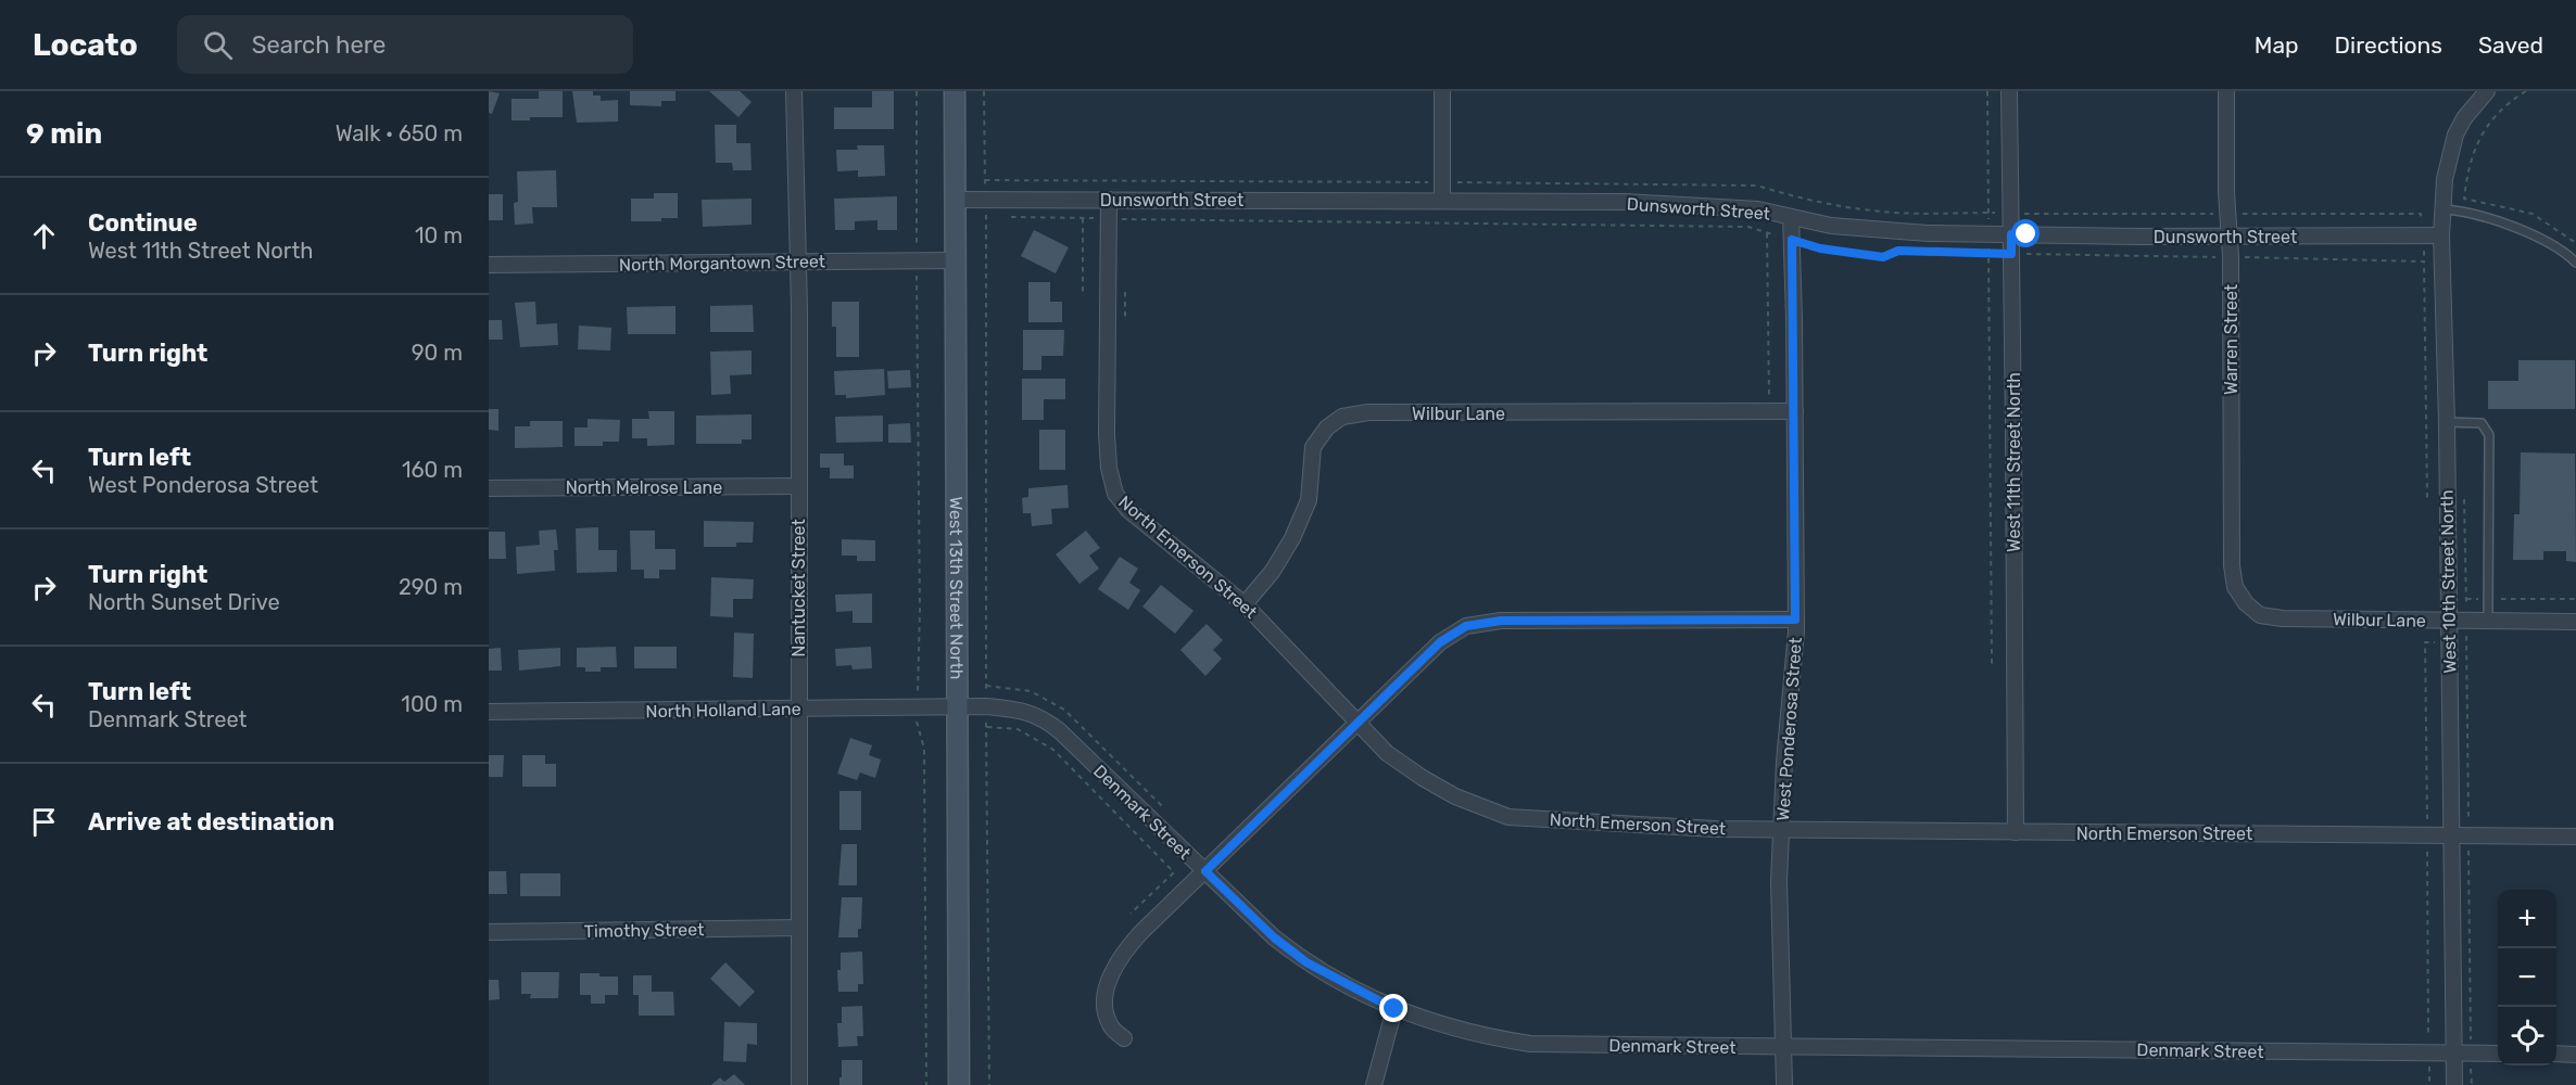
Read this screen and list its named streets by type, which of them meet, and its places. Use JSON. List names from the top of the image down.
{
  "streets": {
    "street": [
      "Dunsworth Street",
      "North Morgantown Street",
      "Warren Street",
      "Wilbur Lane",
      "West 11th Street North",
      "North Melrose Lane",
      "North Emerson Street",
      "West 10th Street North",
      "Nantucket Street",
      "West 13th Street North",
      "North Holland Lane",
      "West Ponderosa Street",
      "Denmark Street",
      "Timothy Street"
    ]
  },
  "crossings": [
    ["Dunsworth Street", "Warren Street"],
    ["Dunsworth Street", "West 11th Street North"],
    ["Dunsworth Street", "North Emerson Street"],
    ["Dunsworth Street", "West 10th Street North"],
    ["Dunsworth Street", "West 13th Street North"],
    ["Dunsworth Street", "West Ponderosa Street"],
    ["North Morgantown Street", "Nantucket Street"],
    ["North Morgantown Street", "West 13th Street North"],
    ["Warren Street", "Wilbur Lane"],
    ["Wilbur Lane", "North Emerson Street"],
    ["Wilbur Lane", "West 10th Street North"],
    ["Wilbur Lane", "West Ponderosa Street"],
    ["West 11th Street North", "North Emerson Street"],
    ["North Melrose Lane", "Nantucket Street"],
    ["North Emerson Street", "West 10th Street North"],
    ["North Emerson Street", "West Ponderosa Street"],
    ["West 10th Street North", "Denmark Street"],
    ["Nantucket Street", "North Holland Lane"],
    ["Nantucket Street", "Timothy Street"],
    ["West 13th Street North", "North Holland Lane"],
    ["West 13th Street North", "Denmark Street"],
    ["North Holland Lane", "Denmark Street"],
    ["West Ponderosa Street", "Denmark Street"]
  ],
  "page": {
    "header": "Locato",
    "search": "Search here",
    "nav": ["Map", "Directions", "Saved"],
    "heading": ["9 min", "Walk · 650 m"],
    "list": [
      ["Continue", "West 11th Street North", "10 m"],
      ["Turn right", "90 m"],
      ["Turn left", "West Ponderosa Street", "160 m"],
      ["Turn right", "North Sunset Drive", "290 m"],
      ["Turn left", "Denmark Street", "100 m"],
      "Arrive at destination"
    ],
    "map_buttons": ["+", "−"]
  }
}
